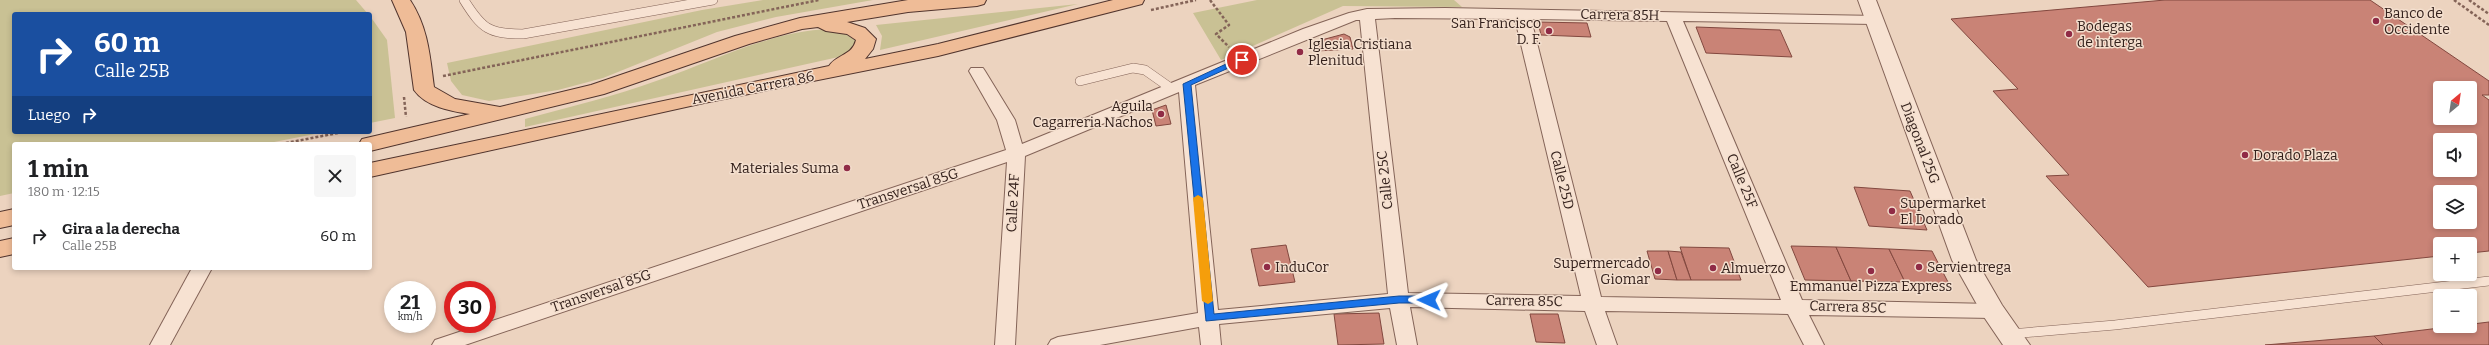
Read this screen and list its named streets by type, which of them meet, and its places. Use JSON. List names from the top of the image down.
{
  "streets": {
    "main road": ["Avenida Carrera 86"],
    "street": [
      "Carrera 85H",
      "Diagonal 25G",
      "Calle 25C",
      "Calle 25D",
      "Calle 25F",
      "Transversal 85G",
      "Calle 24F",
      "Carrera 85C"
    ]
  },
  "crossings": [
    ["Carrera 85H", "Diagonal 25G"],
    ["Carrera 85H", "Calle 25C"],
    ["Carrera 85H", "Calle 25D"],
    ["Carrera 85H", "Calle 25F"],
    ["Carrera 85H", "Transversal 85G"],
    ["Diagonal 25G", "Carrera 85C"],
    ["Calle 25C", "Transversal 85G"],
    ["Calle 25C", "Carrera 85C"],
    ["Calle 25D", "Carrera 85C"],
    ["Calle 25F", "Carrera 85C"],
    ["Transversal 85G", "Calle 24F"]
  ],
  "places": [
    "Banco de Occidente",
    "San Francisco D. F.",
    "Bodegas de interga",
    "Iglesia Cristiana Plenitud",
    "Aguila Cagarreria Nachos",
    "Dorado Plaza",
    "Materiales Suma",
    "Supermarket El Dorado",
    "InduCor",
    "Servientrega",
    "Almuerzo",
    "Supermercado Giomar",
    "Emmanuel Pizza Express"
  ],
  "north": "top right",
  "page": {
    "turn": ["60 m", "Calle 25B"],
    "map_buttons": ["+", "−"],
    "then": "Luego",
    "heading": ["1 min", "180 m · 12:15"],
    "list": [
      {
        "name": "Gira a la derecha",
        "note": "Calle 25B",
        "value": "60 m"
      }
    ],
    "speed": "21 km/h",
    "limit": "30"
  }
}
